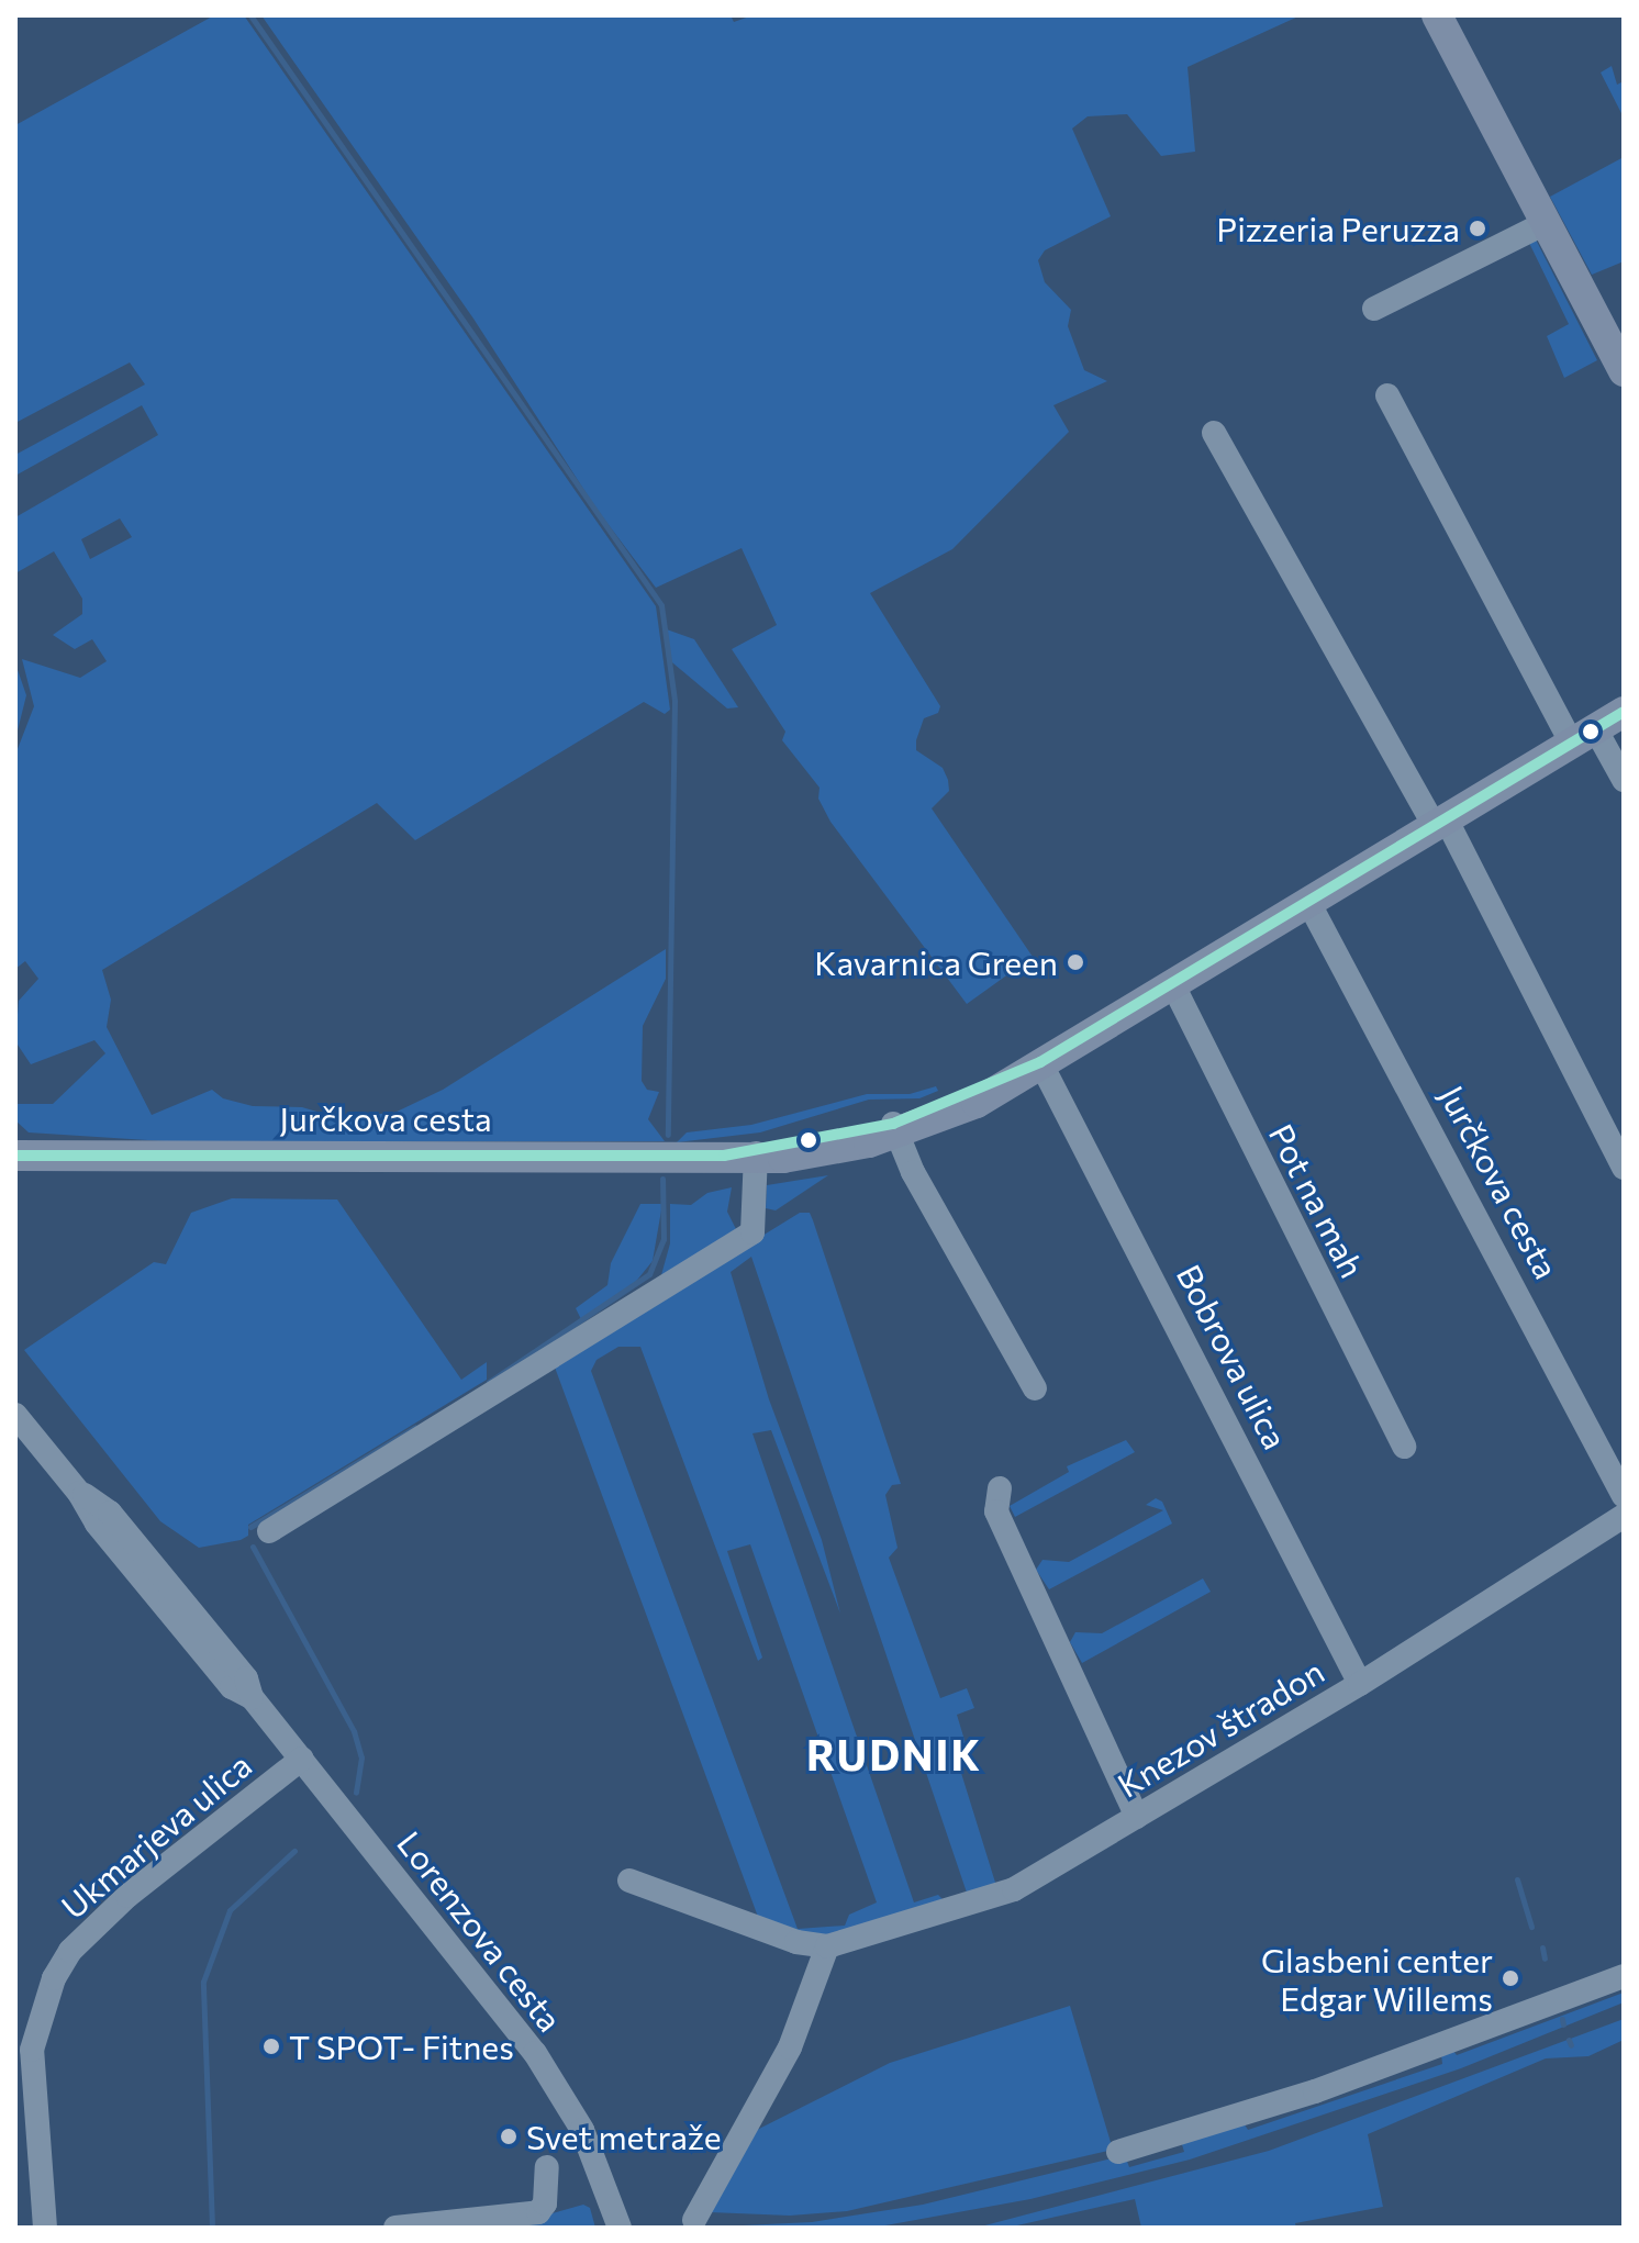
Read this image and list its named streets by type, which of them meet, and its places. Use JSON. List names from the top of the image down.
{
  "streets": {
    "main road": ["Jurčkova cesta"],
    "street": [
      "Pot na mah",
      "Bobrova ulica",
      "Knezov štradon",
      "Ukmarjeva ulica",
      "Lorenzova cesta"
    ]
  },
  "crossings": [
    ["Jurčkova cesta", "Pot na mah"],
    ["Jurčkova cesta", "Bobrova ulica"],
    ["Bobrova ulica", "Knezov štradon"],
    ["Ukmarjeva ulica", "Lorenzova cesta"]
  ],
  "districts": ["RUDNIK"],
  "places": [
    "Pizzeria Peruzza",
    "Kavarnica Green",
    "Glasbeni center Edgar Willems",
    "T SPOT- Fitnes",
    "Svet metraže"
  ]
}
